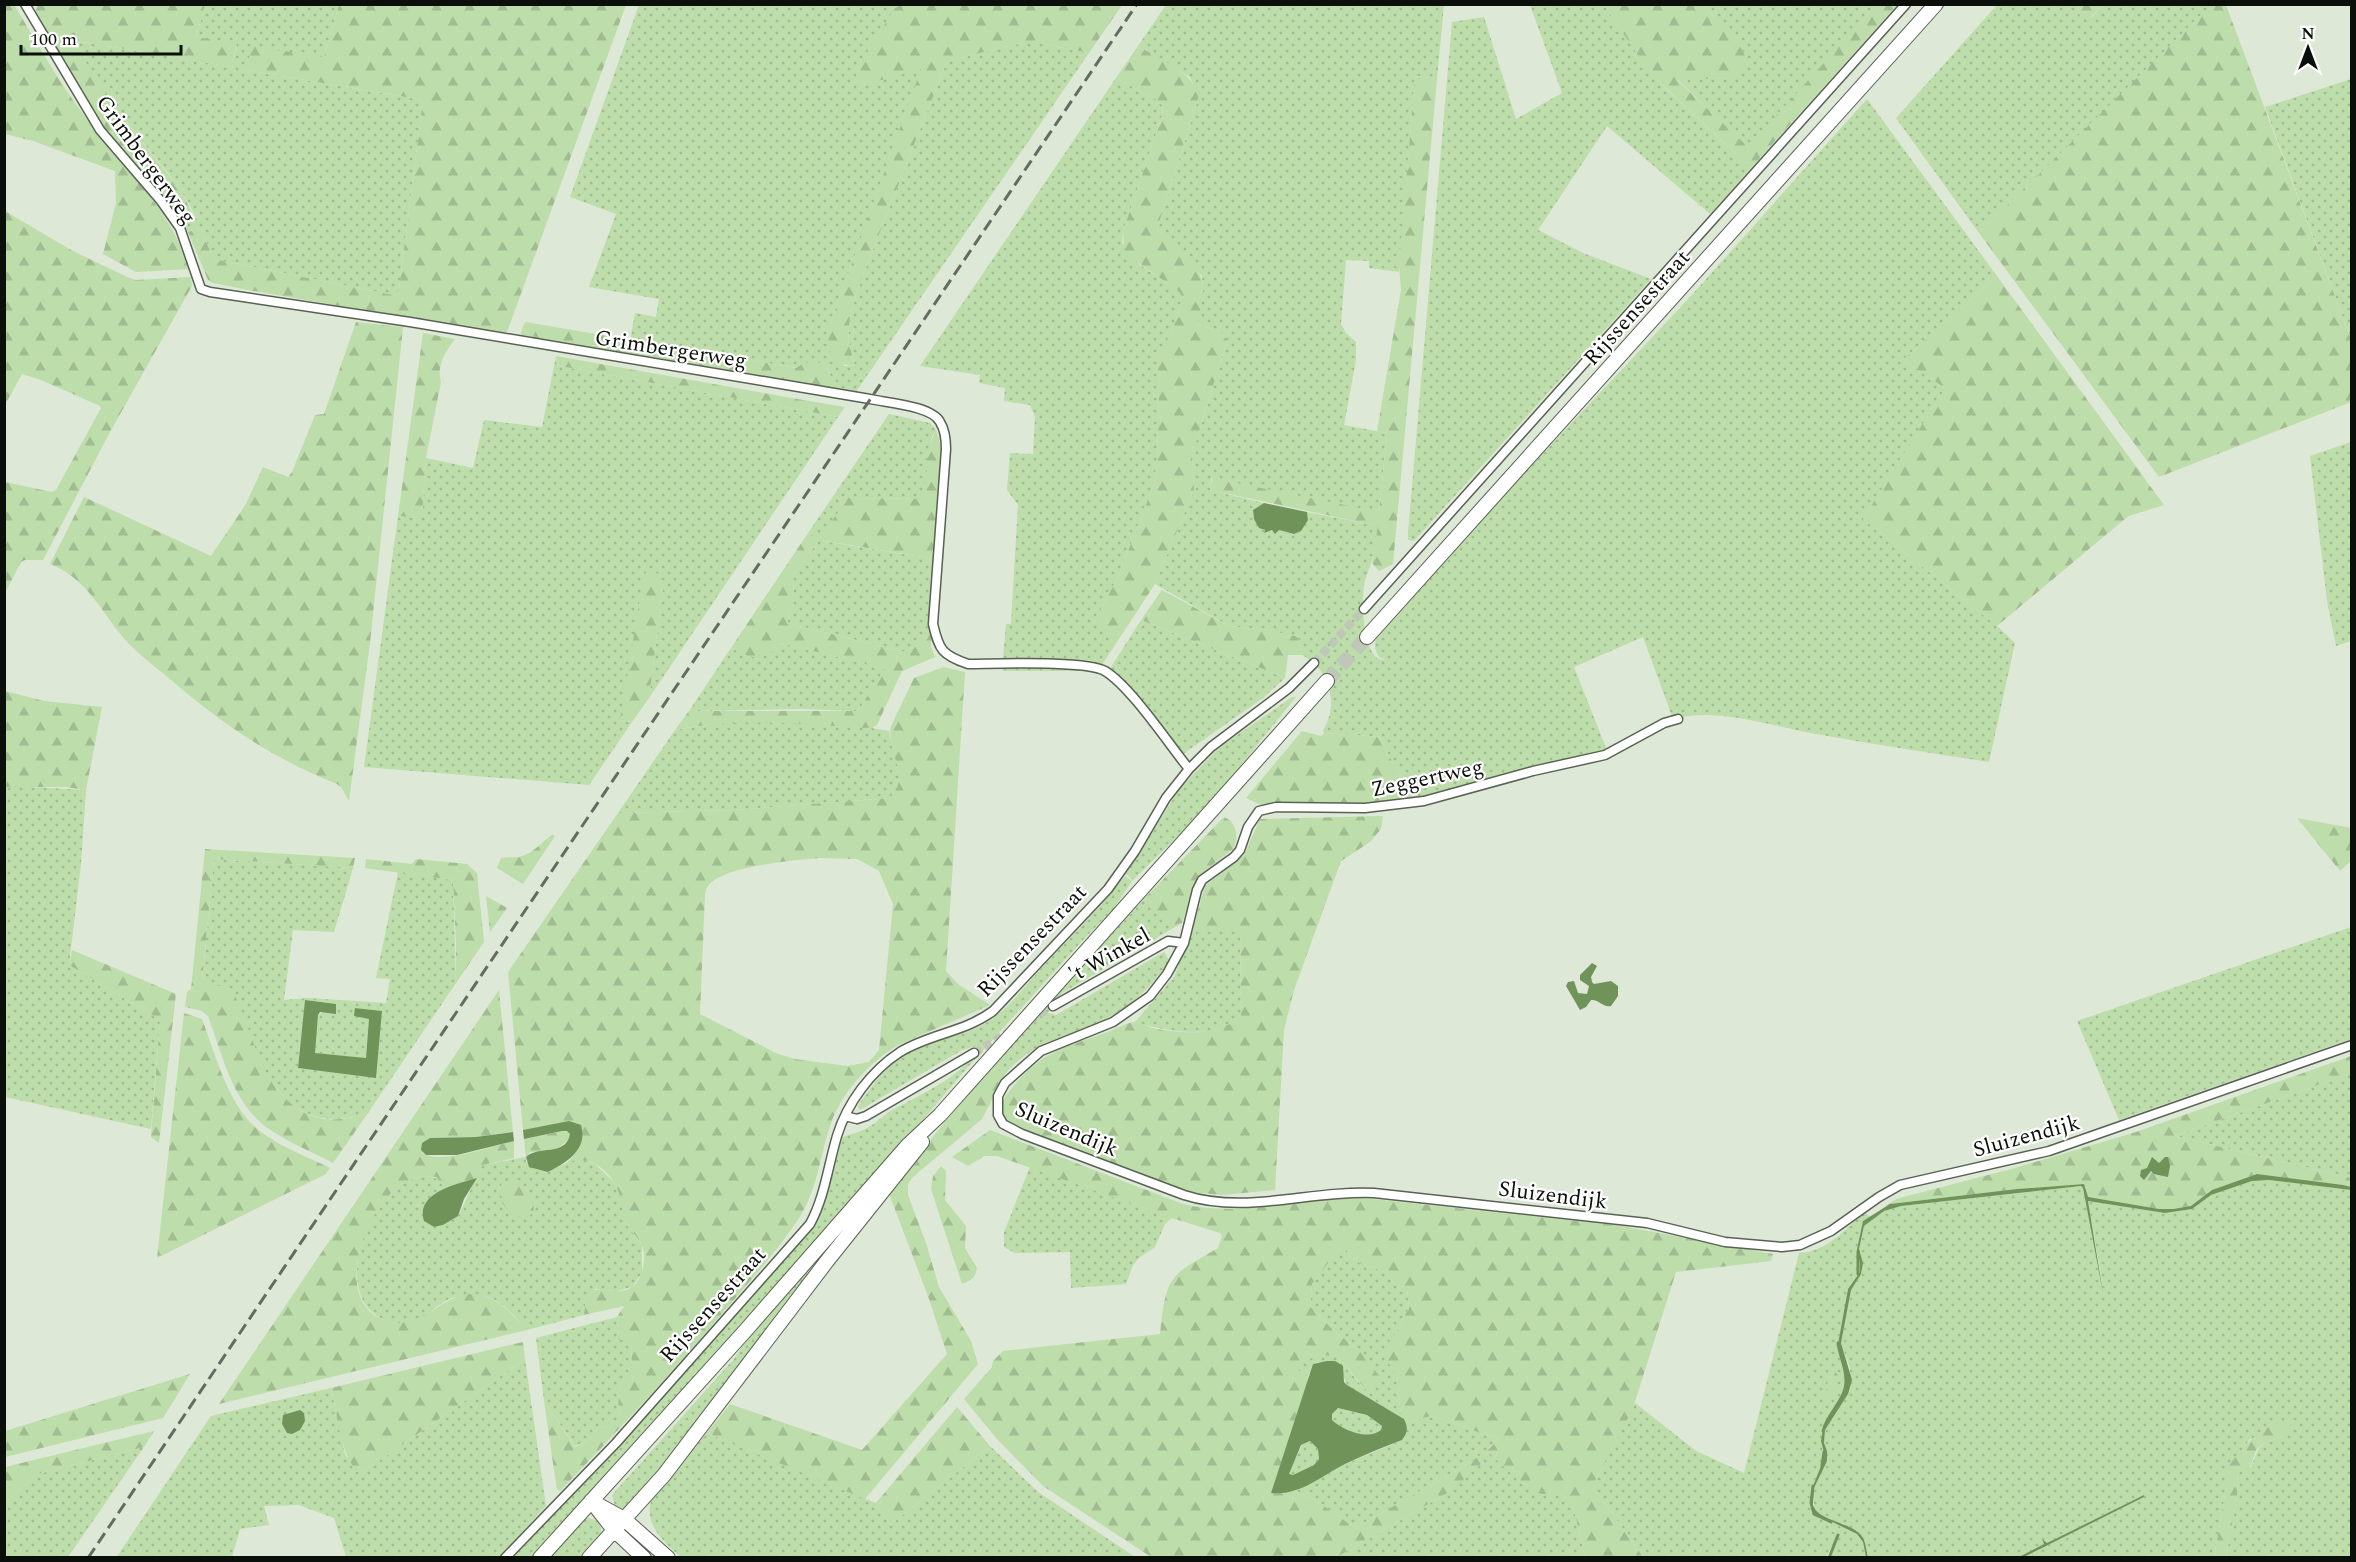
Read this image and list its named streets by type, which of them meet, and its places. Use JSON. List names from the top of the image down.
{
  "streets": {
    "main road": ["Rijssensestraat"],
    "street": [
      "Grimbergerweg",
      "Zeggertweg",
      "'t Winkel",
      "Sluizendijk"
    ]
  },
  "crossings": [
    ["Grimbergerweg", "Rijssensestraat"],
    ["Zeggertweg", "'t Winkel"],
    ["Zeggertweg", "Sluizendijk"],
    ["'t Winkel", "Sluizendijk"]
  ],
  "scale_bar": "100 m",
  "north": "top"
}
